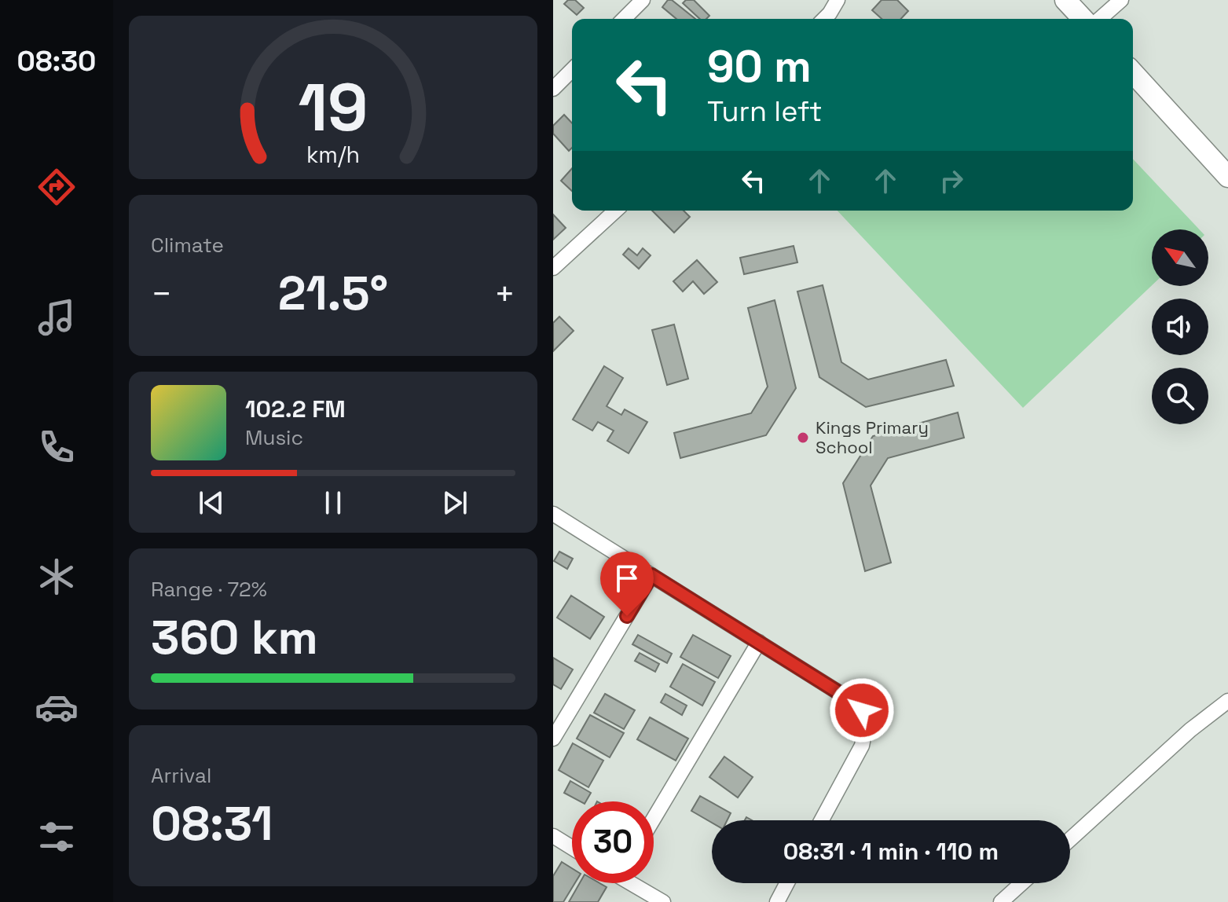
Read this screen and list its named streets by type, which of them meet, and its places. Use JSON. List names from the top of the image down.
{
  "places": ["Kings Primary School"],
  "north": "top left",
  "page": {
    "tabs": "08:30",
    "turn": ["90 m", "Turn left"],
    "tile": [
      "Climate",
      ["Range · 72%", "360 km"],
      ["Arrival", "08:31"]
    ],
    "heat": ["−", "21.5°", "+"],
    "song": ["102.2 FM", "Music"],
    "limit": "30",
    "trip": "08:31 · 1 min · 110 m",
    "gauge": ["19", "km/h"]
  }
}
